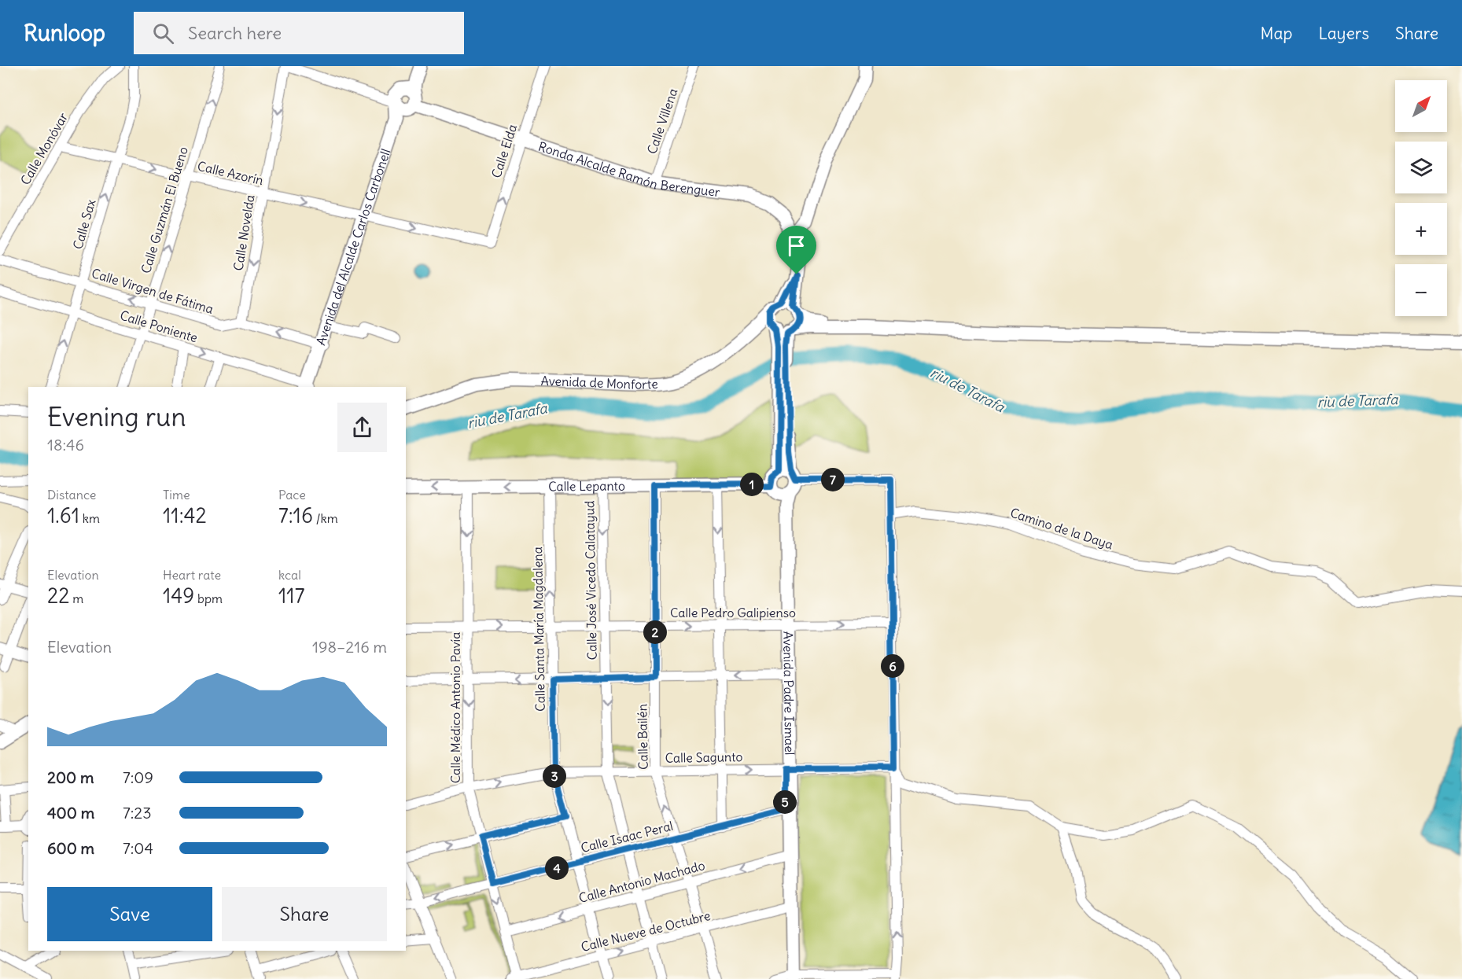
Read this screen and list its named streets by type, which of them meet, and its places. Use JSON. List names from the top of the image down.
{
  "streets": {
    "main road": [
      "Ronda Alcalde Ramón Berenguer",
      "Avenida del Alcalde Carlos Carbonell",
      "Avenida de Monforte",
      "Calle Lepanto",
      "Avenida Padre Ismael"
    ],
    "street": [
      "Calle Villena",
      "Calle Monóvar",
      "Calle Elda",
      "Calle Azorín",
      "Calle Guzmán El Bueno",
      "Calle Sax",
      "Calle Novelda",
      "Calle Virgen de Fátima",
      "Calle Poniente",
      "Camino de la Daya",
      "Calle José Vicedo Calatayud",
      "Calle Pedro Galipienso",
      "Calle Santa María Magdalena",
      "Calle Médico Antonio Pavía",
      "Calle Bailén",
      "Calle Sagunto",
      "Calle Isaac Peral",
      "Calle Antonio Machado",
      "Calle Nueve de Octubre"
    ]
  },
  "crossings": [
    ["Calle Villena", "Ronda Alcalde Ramón Berenguer"],
    ["Calle Monóvar", "Calle Azorín"],
    ["Calle Elda", "Ronda Alcalde Ramón Berenguer"],
    ["Calle Elda", "Calle Azorín"],
    ["Ronda Alcalde Ramón Berenguer", "Calle Novelda"],
    ["Ronda Alcalde Ramón Berenguer", "Avenida del Alcalde Carlos Carbonell"],
    ["Ronda Alcalde Ramón Berenguer", "Avenida de Monforte"],
    ["Calle Azorín", "Calle Guzmán El Bueno"],
    ["Calle Azorín", "Calle Sax"],
    ["Calle Azorín", "Calle Novelda"],
    ["Calle Azorín", "Avenida del Alcalde Carlos Carbonell"],
    ["Calle Guzmán El Bueno", "Calle Virgen de Fátima"],
    ["Calle Guzmán El Bueno", "Calle Poniente"],
    ["Calle Sax", "Calle Virgen de Fátima"],
    ["Calle Sax", "Calle Poniente"],
    ["Calle Novelda", "Calle Virgen de Fátima"],
    ["Avenida del Alcalde Carlos Carbonell", "Calle Virgen de Fátima"],
    ["Avenida del Alcalde Carlos Carbonell", "Calle Poniente"],
    ["Calle Lepanto", "Calle José Vicedo Calatayud"],
    ["Calle Lepanto", "Calle Santa María Magdalena"],
    ["Calle Lepanto", "Avenida Padre Ismael"],
    ["Calle Lepanto", "Calle Médico Antonio Pavía"],
    ["Calle Lepanto", "Calle Bailén"],
    ["Calle José Vicedo Calatayud", "Calle Pedro Galipienso"],
    ["Calle José Vicedo Calatayud", "Calle Sagunto"],
    ["Calle José Vicedo Calatayud", "Calle Isaac Peral"],
    ["Calle José Vicedo Calatayud", "Calle Antonio Machado"],
    ["Calle José Vicedo Calatayud", "Calle Nueve de Octubre"],
    ["Calle Pedro Galipienso", "Calle Santa María Magdalena"],
    ["Calle Pedro Galipienso", "Avenida Padre Ismael"],
    ["Calle Pedro Galipienso", "Calle Médico Antonio Pavía"],
    ["Calle Pedro Galipienso", "Calle Bailén"],
    ["Calle Santa María Magdalena", "Calle Sagunto"],
    ["Calle Santa María Magdalena", "Calle Isaac Peral"],
    ["Calle Santa María Magdalena", "Calle Antonio Machado"],
    ["Calle Santa María Magdalena", "Calle Nueve de Octubre"],
    ["Avenida Padre Ismael", "Calle Sagunto"],
    ["Avenida Padre Ismael", "Calle Isaac Peral"],
    ["Avenida Padre Ismael", "Calle Antonio Machado"],
    ["Avenida Padre Ismael", "Calle Nueve de Octubre"],
    ["Calle Médico Antonio Pavía", "Calle Sagunto"],
    ["Calle Médico Antonio Pavía", "Calle Isaac Peral"],
    ["Calle Médico Antonio Pavía", "Calle Antonio Machado"],
    ["Calle Médico Antonio Pavía", "Calle Nueve de Octubre"],
    ["Calle Bailén", "Calle Sagunto"],
    ["Calle Bailén", "Calle Isaac Peral"],
    ["Calle Bailén", "Calle Antonio Machado"],
    ["Calle Bailén", "Calle Nueve de Octubre"]
  ],
  "one_way": [
    "Calle Elda",
    "Calle Azorín",
    "Calle Guzmán El Bueno",
    "Calle Sax",
    "Calle Novelda",
    "Calle Virgen de Fátima",
    "Calle Lepanto",
    "Calle José Vicedo Calatayud",
    "Calle Médico Antonio Pavía",
    "Calle Antonio Machado"
  ],
  "water": ["riu de Tarafa"],
  "north": "top right",
  "page": {
    "header": "Runloop",
    "search": "Search here",
    "nav": ["Map", "Layers", "Share"],
    "map_buttons": ["+", "−"],
    "heading": ["Evening run", "18:46"],
    "stats": [
      ["Distance", "1.61 km"],
      ["Time", "11:42"],
      ["Pace", "7:16 /km"],
      ["Elevation", "22 m"],
      ["Heart rate", "149 bpm"],
      ["kcal", "117"]
    ],
    "pins": [
      "7",
      "1",
      "2",
      "6",
      "3",
      "5",
      "4"
    ],
    "chart": ["Elevation", "198–216 m"],
    "list": [
      {
        "name": "200 m",
        "note": "7:09"
      },
      {
        "name": "400 m",
        "note": "7:23"
      },
      {
        "name": "600 m",
        "note": "7:04"
      }
    ],
    "buttons": ["Save", "Share"]
  }
}
